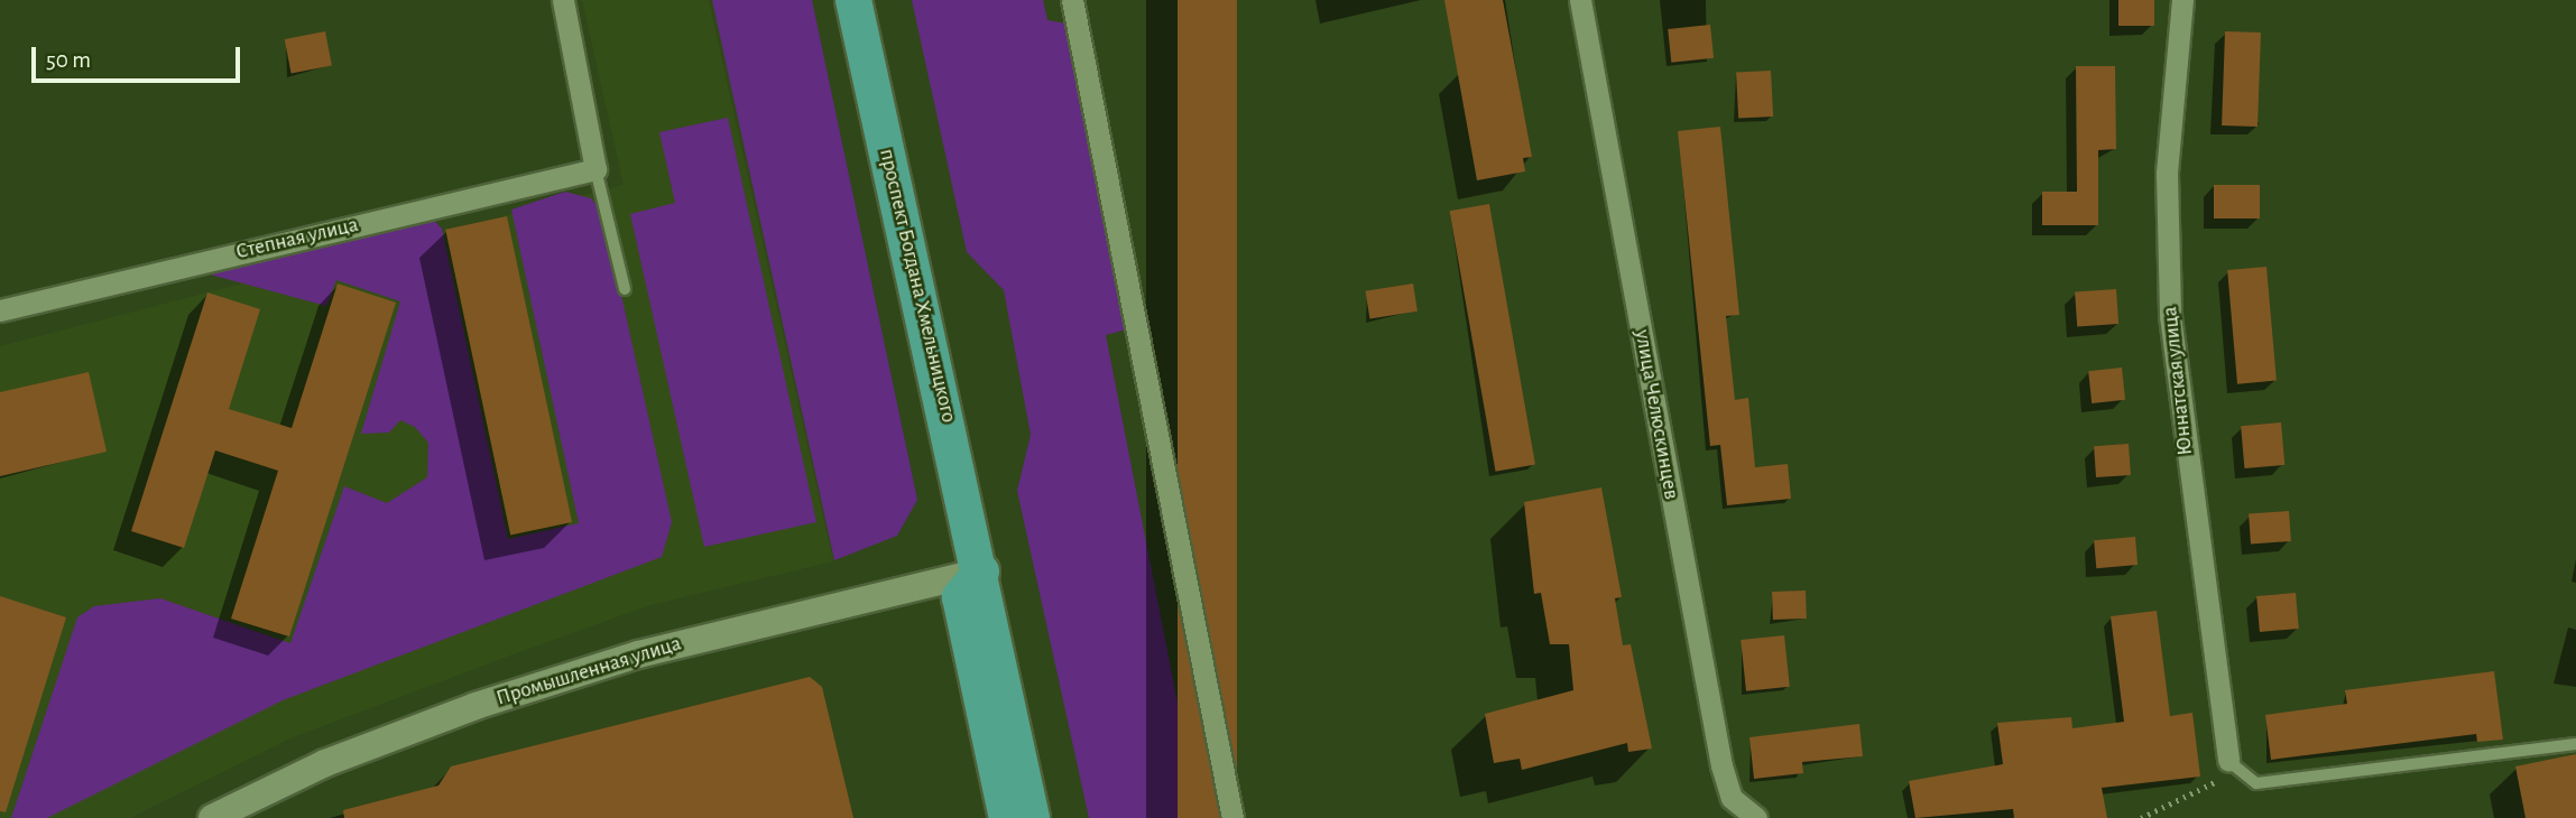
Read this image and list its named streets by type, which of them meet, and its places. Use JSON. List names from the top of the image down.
{
  "streets": {
    "main road": ["проспект Богдана Хмельницкого"],
    "street": [
      "Степная улица",
      "Юннатская улица",
      "улица Челюскинцев",
      "Промышленная улица"
    ]
  },
  "crossings": [
    ["проспект Богдана Хмельницкого", "Промышленная улица"]
  ],
  "scale_bar": "50 m"
}
